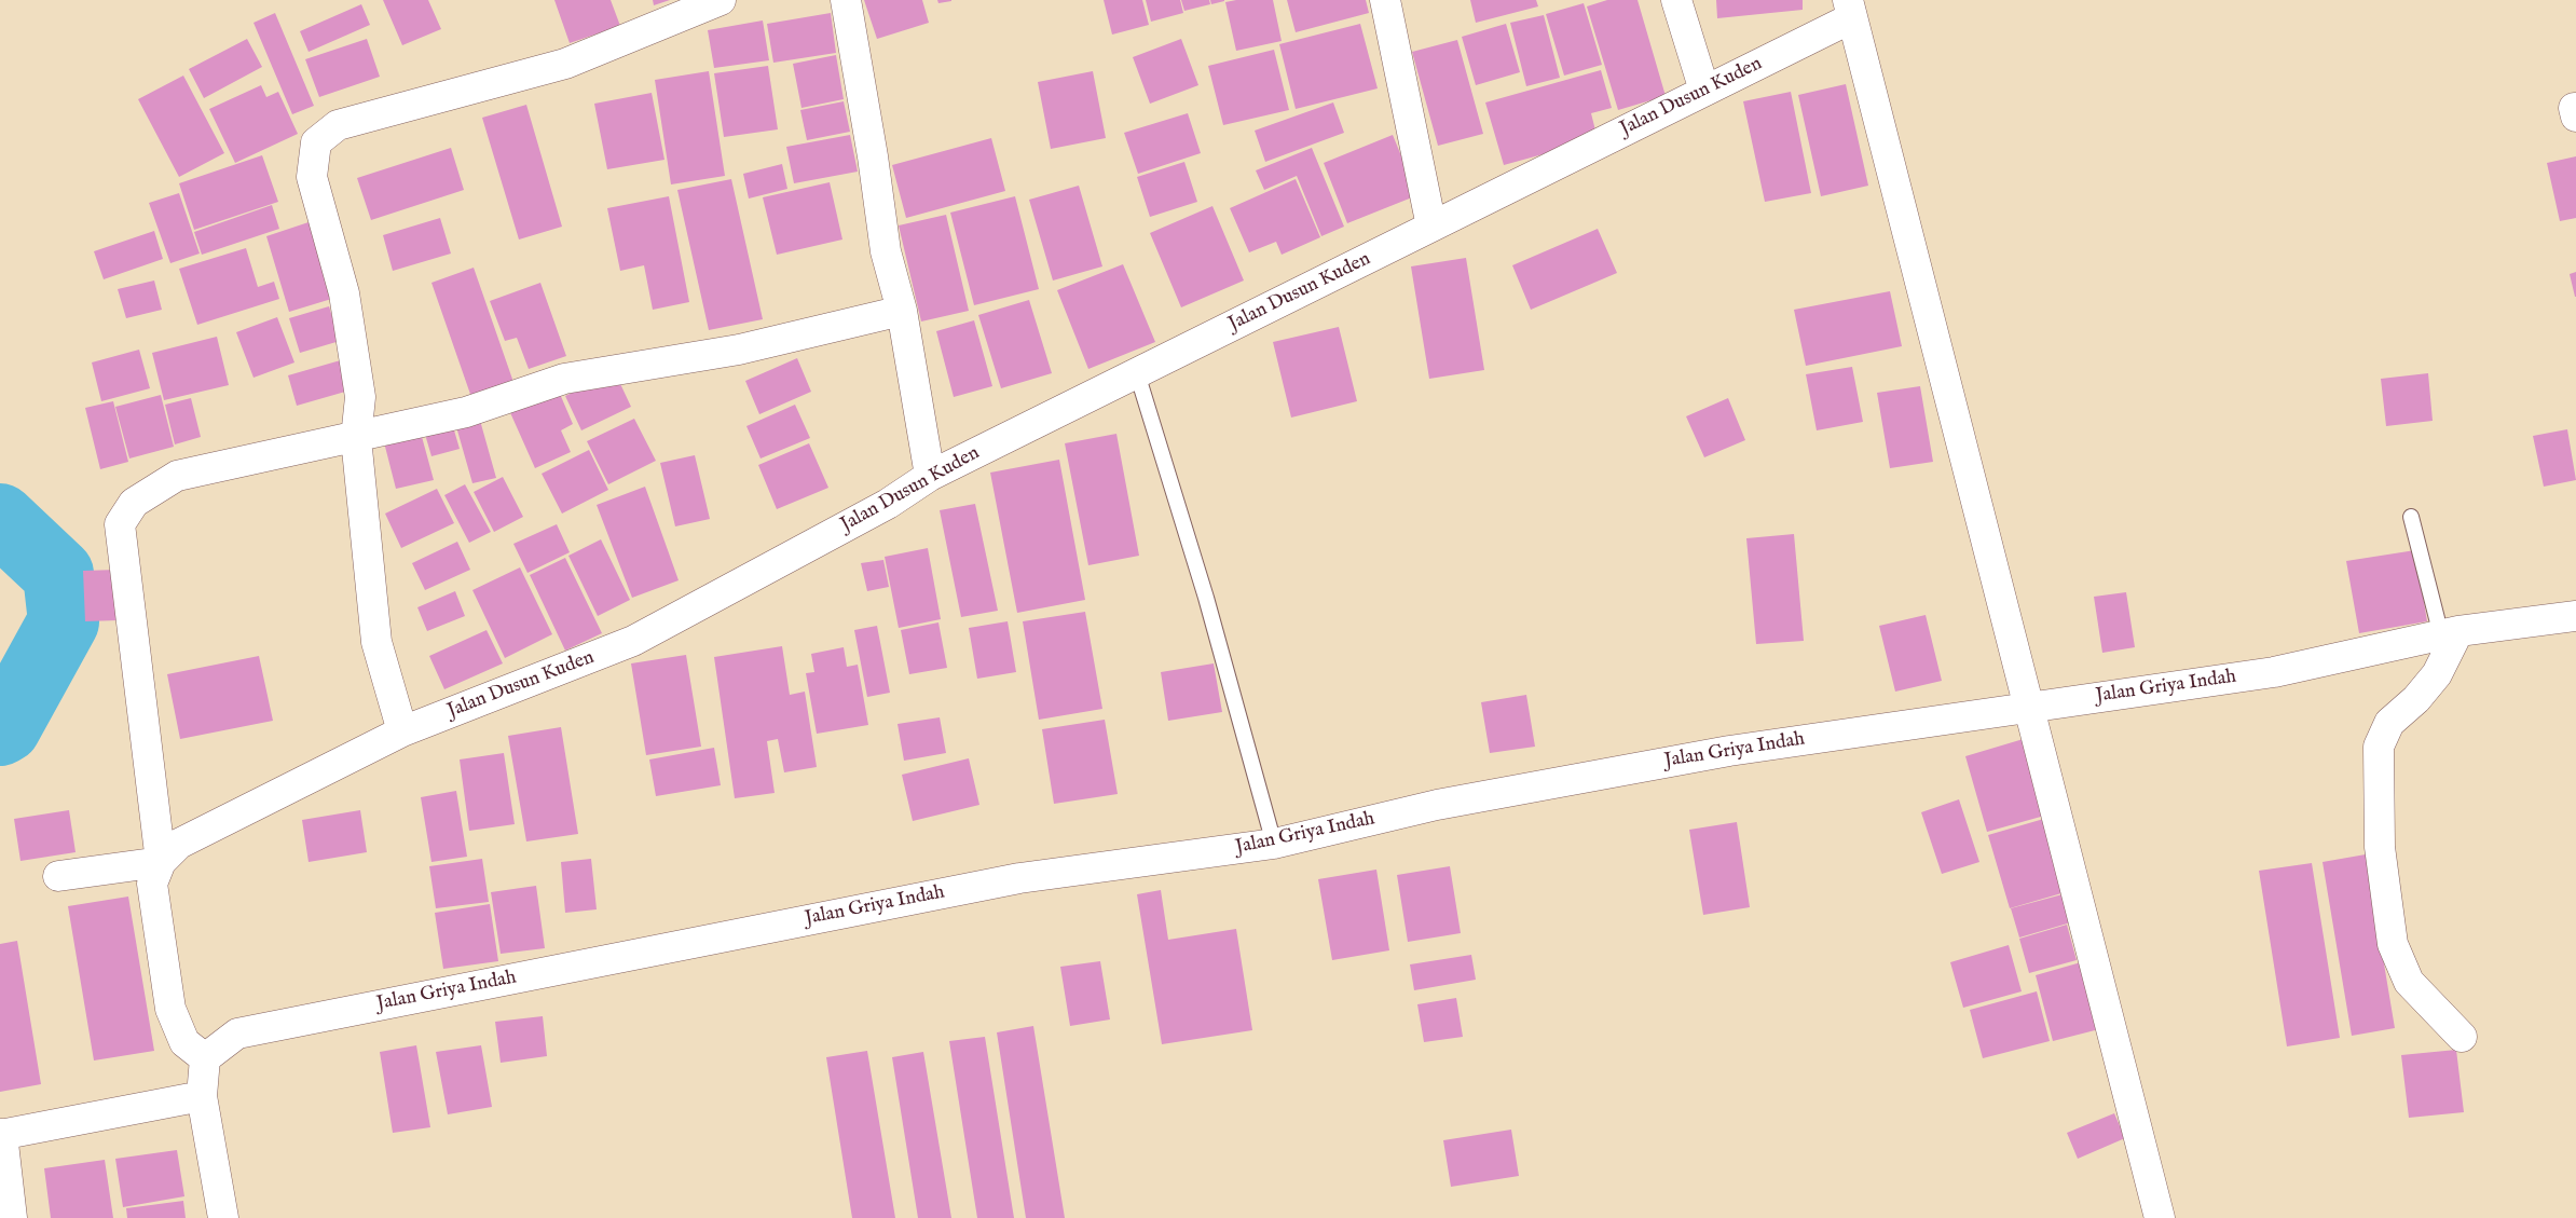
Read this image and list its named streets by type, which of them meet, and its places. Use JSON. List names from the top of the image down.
{
  "streets": {
    "street": ["Jalan Dusun Kuden", "Jalan Griya Indah"]
  },
  "crossings": [
    ["Jalan Dusun Kuden", "Jalan Griya Indah"]
  ]
}
